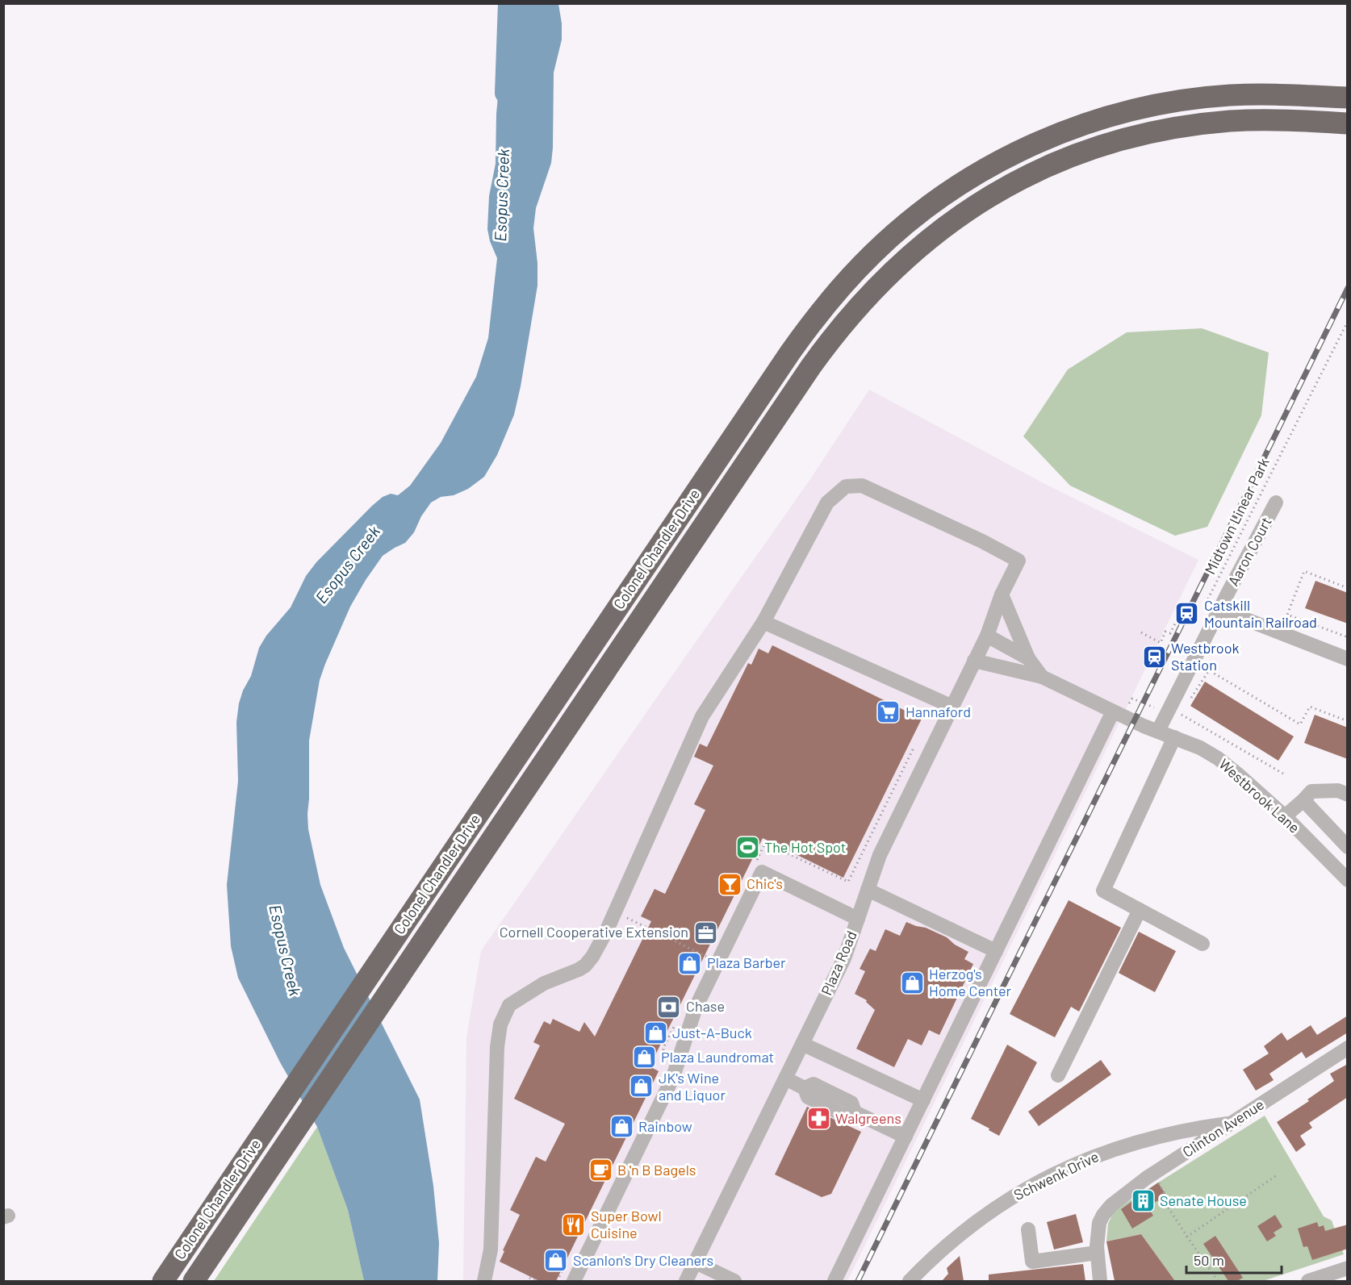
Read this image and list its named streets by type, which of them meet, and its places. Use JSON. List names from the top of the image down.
{
  "streets": {
    "highway": ["Colonel Chandler Drive"],
    "street": [
      "Aaron Court",
      "Westbrook Lane",
      "Plaza Road",
      "Clinton Avenue",
      "Schwenk Drive"
    ],
    "path": ["Midtown Linear Park"]
  },
  "crossings": [
    ["Aaron Court", "Westbrook Lane"],
    ["Clinton Avenue", "Schwenk Drive"]
  ],
  "water": ["Esopus Creek"],
  "places": {
    "station": ["Catskill Mountain Railroad", "Westbrook Station"],
    "supermarket": ["Hannaford"],
    "sports": ["The Hot Spot"],
    "bar": ["Chic's"],
    "office": ["Cornell Cooperative Extension"],
    "shop": [
      "Plaza Barber",
      "Herzog's Home Center",
      "Just-A-Buck",
      "Plaza Laundromat",
      "JK's Wine and Liquor",
      "Rainbow",
      "Scanlon's Dry Cleaners"
    ],
    "bank": ["Chase"],
    "pharmacy": ["Walgreens"],
    "cafe": ["B 'n B Bagels"],
    "building": ["Senate House"],
    "restaurant": ["Super Bowl Cuisine"]
  },
  "scale_bar": "50 m"
}
